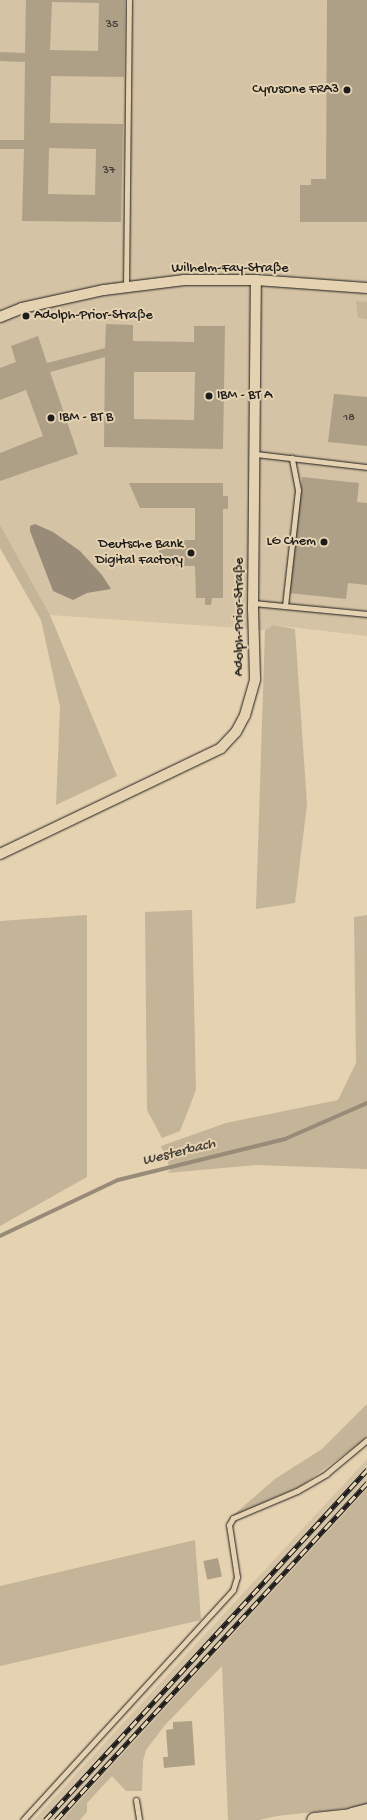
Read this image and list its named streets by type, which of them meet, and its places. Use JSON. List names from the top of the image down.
{
  "streets": {
    "street": ["Wilhelm-Fay-Straße", "Adolph-Prior-Straße"]
  },
  "crossings": [
    ["Wilhelm-Fay-Straße", "Adolph-Prior-Straße"]
  ],
  "water": ["Westerbach"],
  "places": [
    "CyrusOne FRA3",
    "Adolph-Prior-Straße",
    "IBM - BT A",
    "IBM - BT B",
    "LG Chem",
    "Deutsche Bank Digital Factory"
  ],
  "house_numbers": ["35", "37", "18"]
}
